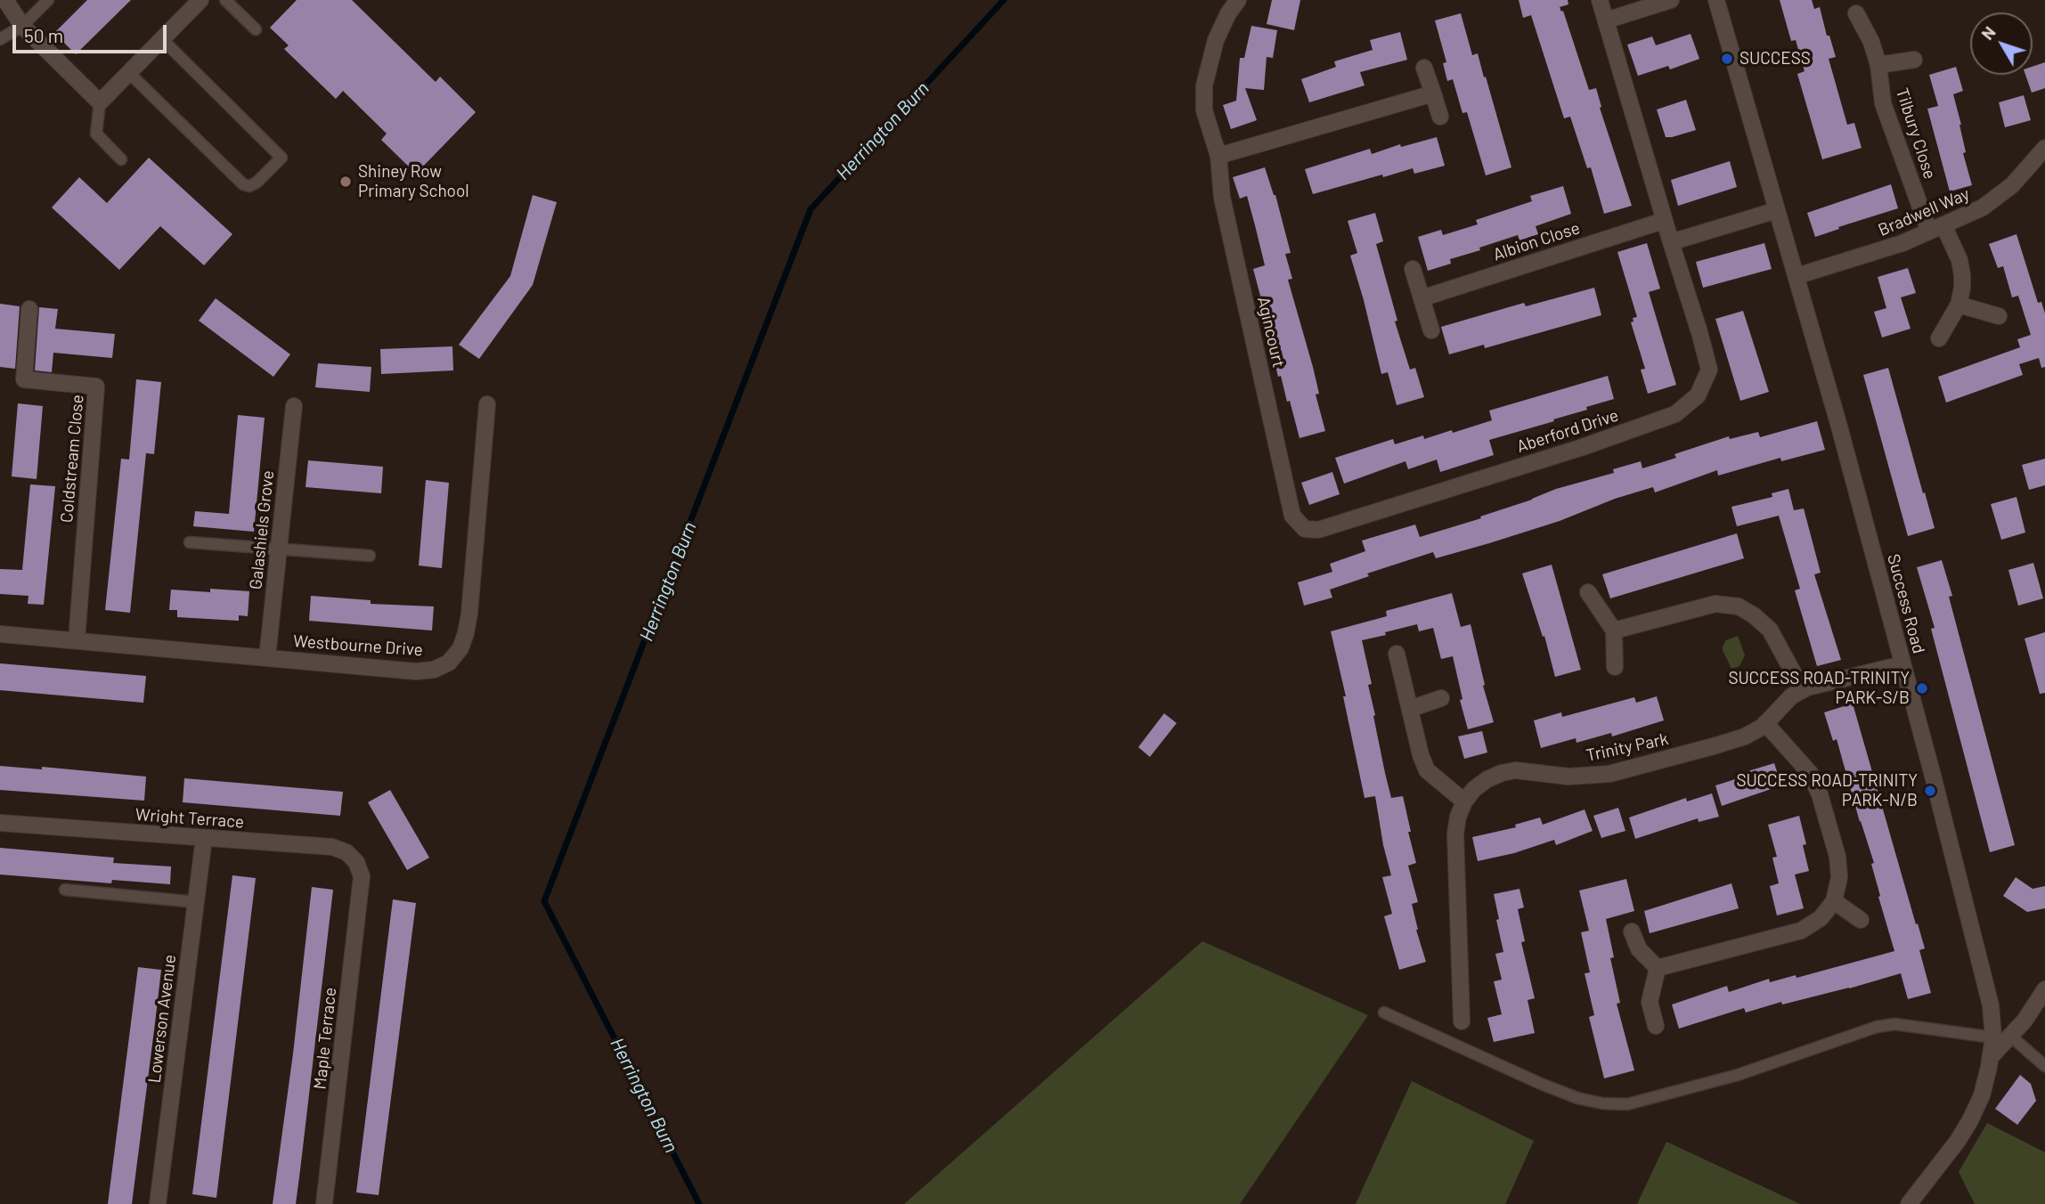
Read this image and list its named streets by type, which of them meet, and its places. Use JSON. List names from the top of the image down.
{
  "streets": {
    "street": [
      "Tilbury Close",
      "Bradwell Way",
      "Albion Close",
      "Agincourt",
      "Aberford Drive",
      "Coldstream Close",
      "Galashiels Grove",
      "Success Road",
      "Westbourne Drive",
      "Trinity Park",
      "Wright Terrace",
      "Lowerson Avenue",
      "Maple Terrace"
    ]
  },
  "crossings": [
    ["Tilbury Close", "Bradwell Way"],
    ["Bradwell Way", "Success Road"],
    ["Albion Close", "Aberford Drive"],
    ["Agincourt", "Aberford Drive"],
    ["Coldstream Close", "Westbourne Drive"],
    ["Galashiels Grove", "Westbourne Drive"],
    ["Success Road", "Trinity Park"],
    ["Wright Terrace", "Lowerson Avenue"],
    ["Wright Terrace", "Maple Terrace"]
  ],
  "water": ["Herrington Burn"],
  "places": [
    "SUCCESS",
    "Shiney Row Primary School",
    "SUCCESS ROAD-TRINITY PARK-S/B",
    "SUCCESS ROAD-TRINITY PARK-N/B"
  ],
  "scale_bar": "50 m",
  "north": "top left"
}
